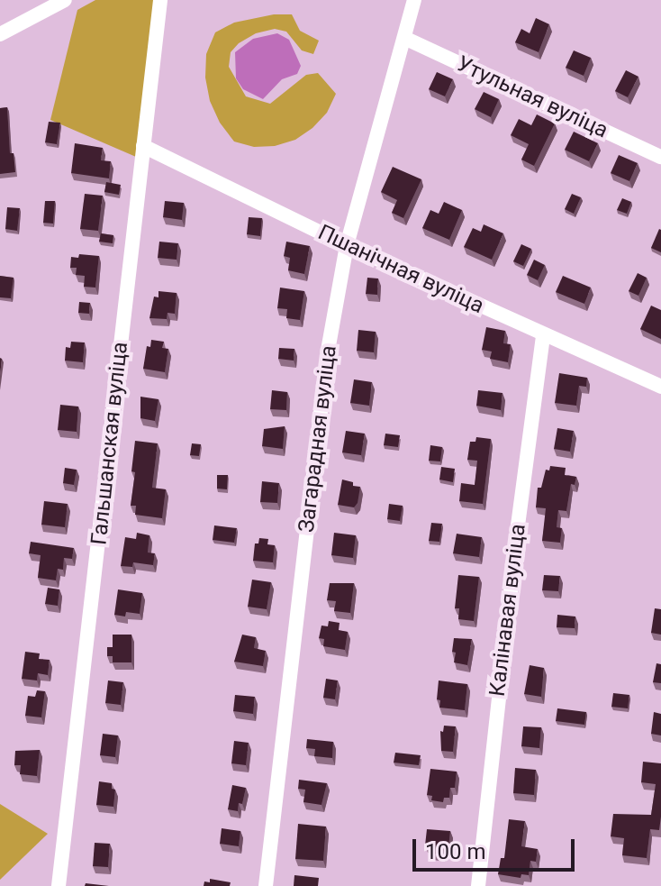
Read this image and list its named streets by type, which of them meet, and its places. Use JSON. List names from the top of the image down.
{
  "streets": {
    "street": [
      "Утульная вуліца",
      "Пшанічная вуліца",
      "Загарадная вуліца",
      "Гальшанская вуліца",
      "Калінавая вуліца"
    ]
  },
  "crossings": [
    ["Утульная вуліца", "Загарадная вуліца"],
    ["Пшанічная вуліца", "Загарадная вуліца"],
    ["Пшанічная вуліца", "Гальшанская вуліца"],
    ["Пшанічная вуліца", "Калінавая вуліца"]
  ],
  "scale_bar": "100 m"
}
